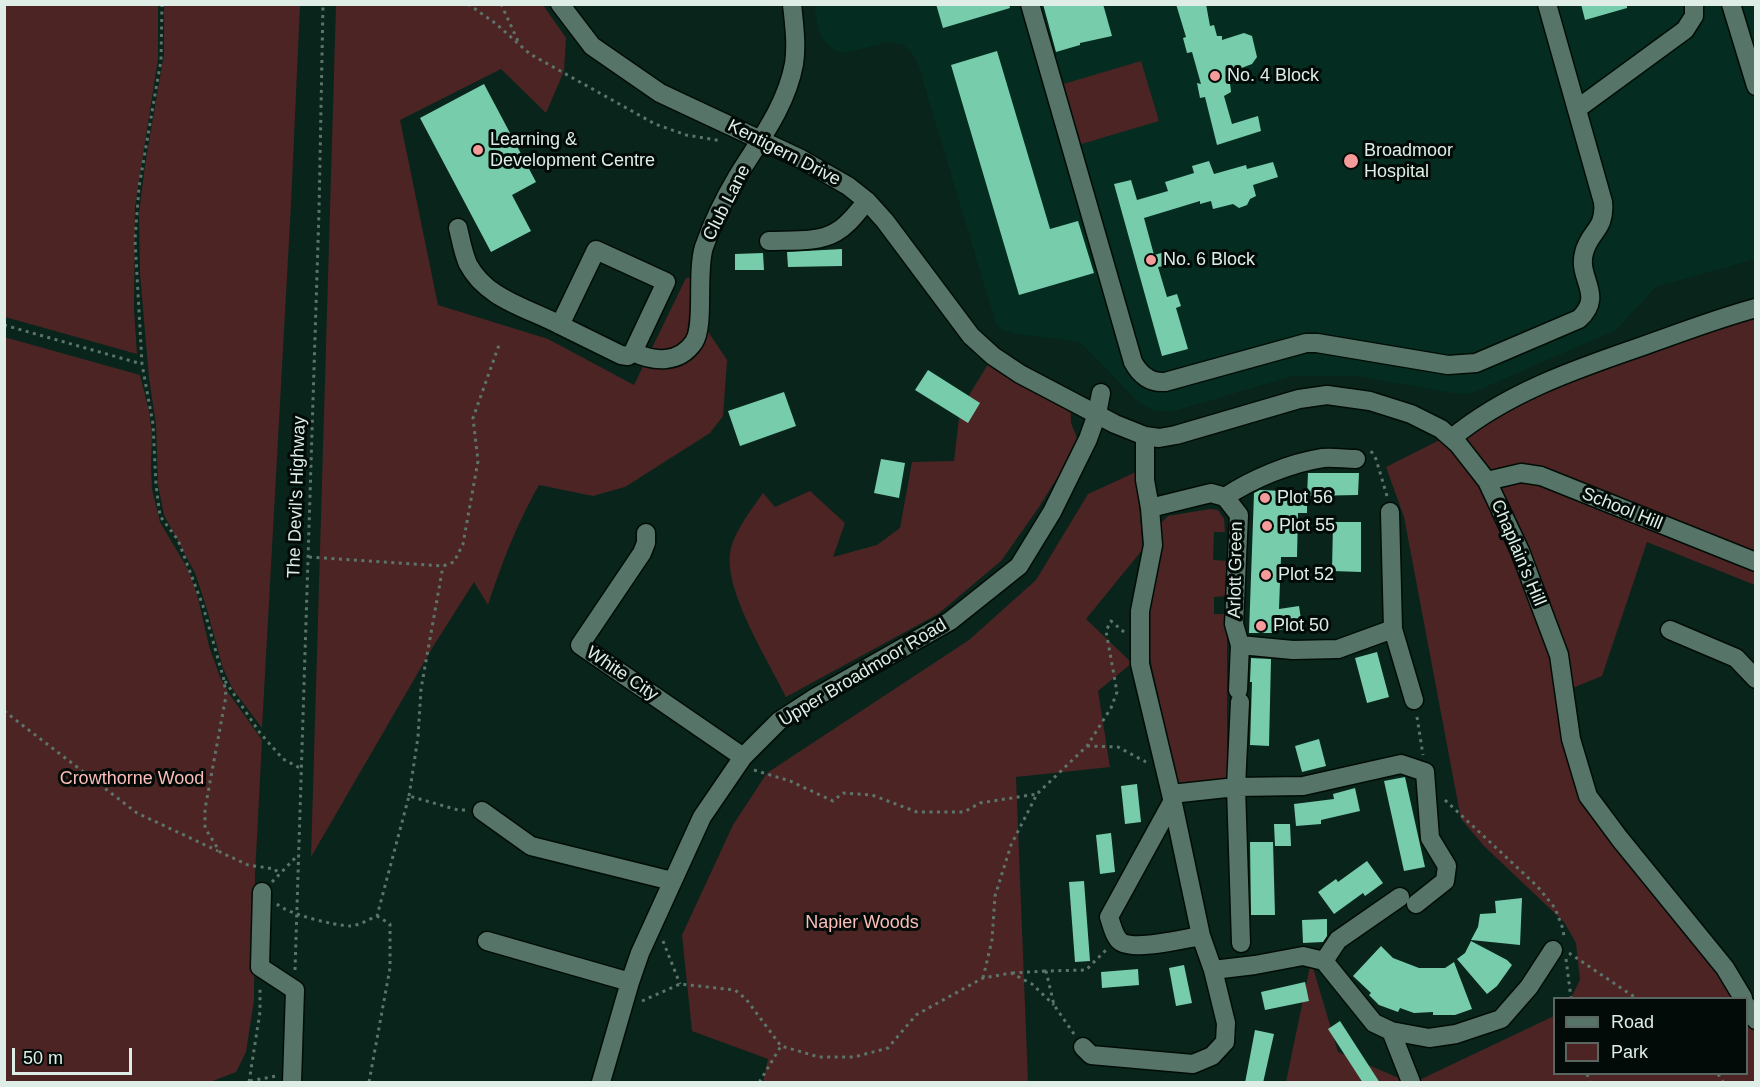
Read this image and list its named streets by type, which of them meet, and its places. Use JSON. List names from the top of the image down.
{
  "streets": {
    "street": [
      "Kentigern Drive",
      "Club Lane",
      "School Hill",
      "Chaplain's Hill",
      "Arlott Green",
      "Upper Broadmoor Road",
      "White City"
    ],
    "path": ["The Devil's Highway"]
  },
  "crossings": [
    ["Kentigern Drive", "Club Lane"],
    ["Kentigern Drive", "Chaplain's Hill"],
    ["Kentigern Drive", "Upper Broadmoor Road"],
    ["School Hill", "Chaplain's Hill"],
    ["Chaplain's Hill", "Upper Broadmoor Road"],
    ["Upper Broadmoor Road", "White City"]
  ],
  "parks": ["Crowthorne Wood", "Napier Woods"],
  "places": [
    "No. 4 Block",
    "Learning & Development Centre",
    "Broadmoor Hospital",
    "No. 6 Block",
    "Plot 56",
    "Plot 55",
    "Plot 52",
    "Plot 50"
  ],
  "legend": ["Road", "Park"],
  "scale_bar": "50 m"
}
